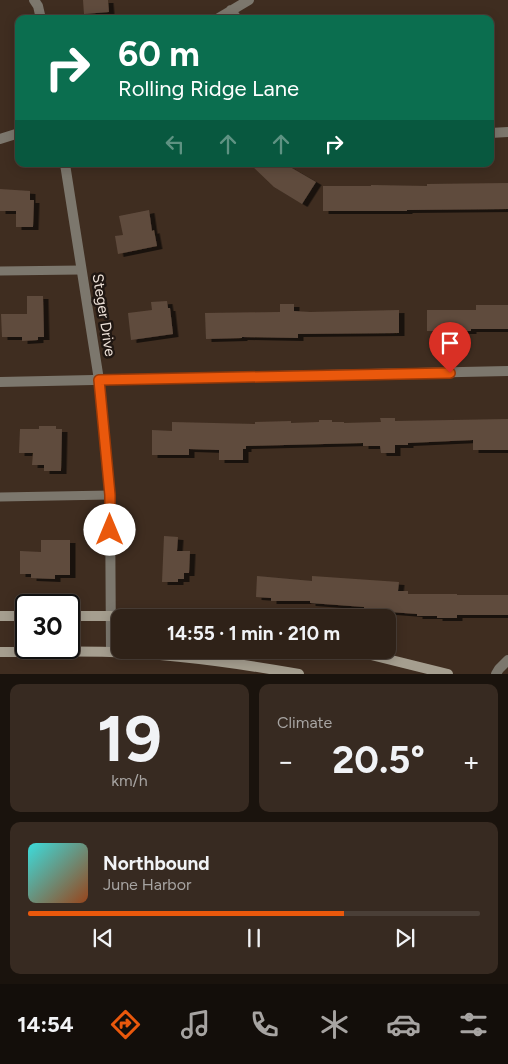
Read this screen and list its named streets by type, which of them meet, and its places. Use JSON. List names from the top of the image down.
{
  "streets": {
    "street": ["Steger Drive"]
  },
  "page": {
    "turn": ["60 m", "Rolling Ridge Lane"],
    "limit": "30",
    "trip": "14:55 · 1 min · 210 m",
    "tile": [
      ["19", "km/h"],
      "Climate"
    ],
    "heat": ["−", "20.5°", "+"],
    "song": ["Northbound", "June Harbor"],
    "tabs": "14:54"
  }
}
